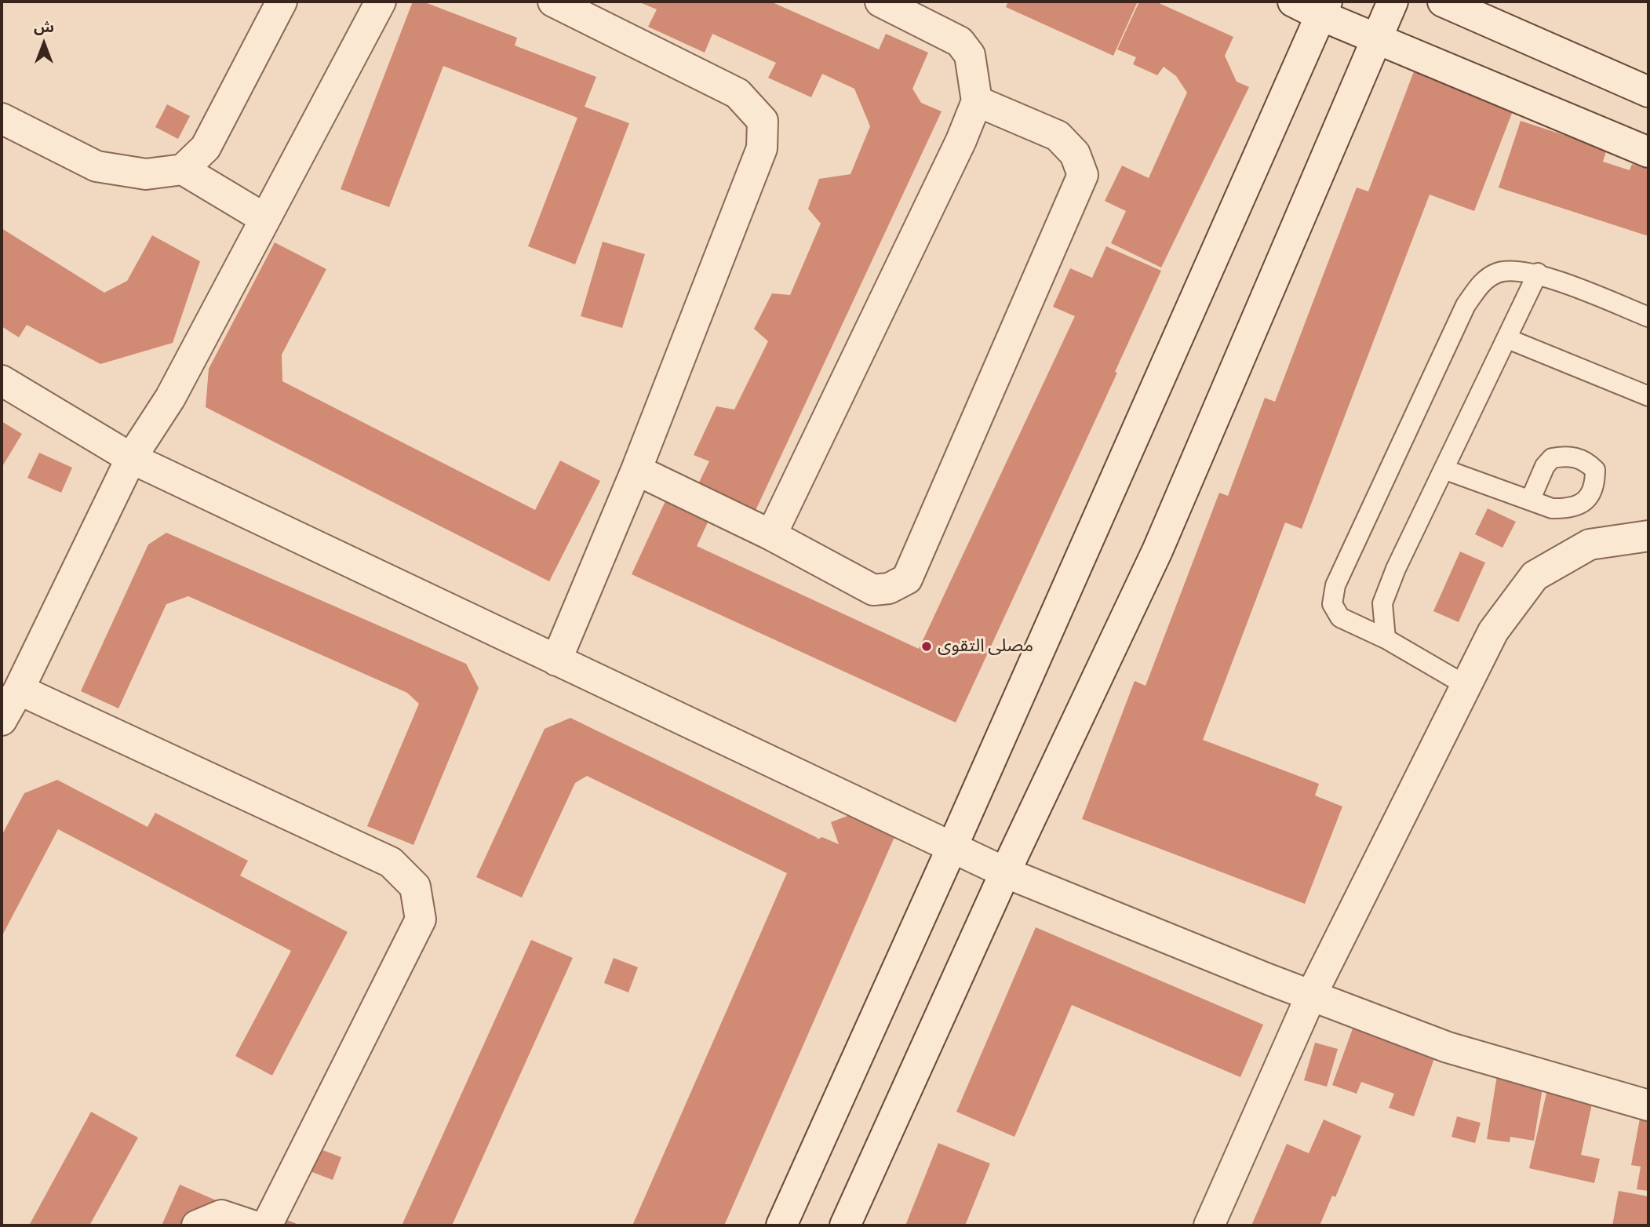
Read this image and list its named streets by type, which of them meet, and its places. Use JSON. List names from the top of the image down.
{
  "places": ["مصلى التقوى"],
  "north": "top"
}
